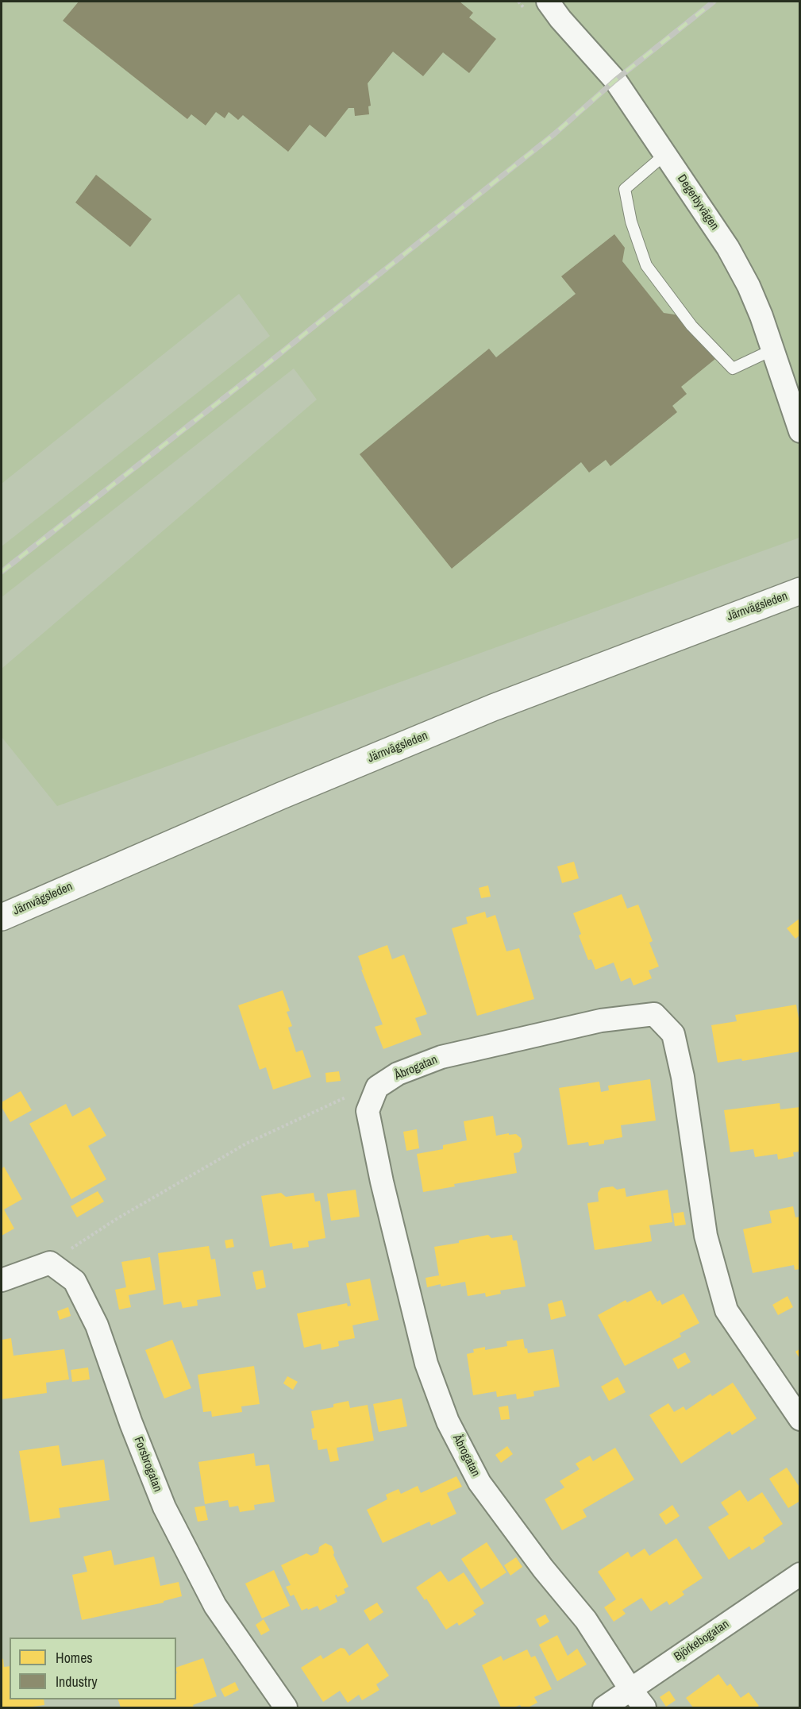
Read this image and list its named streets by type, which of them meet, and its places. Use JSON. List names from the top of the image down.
{
  "streets": {
    "main road": ["Järnvägsleden"],
    "street": [
      "Degerbyvägen",
      "Åbrogatan",
      "Forsbrogatan",
      "Björkebogatan"
    ]
  },
  "crossings": [
    ["Åbrogatan", "Björkebogatan"]
  ],
  "legend": ["Homes", "Industry"]
}
